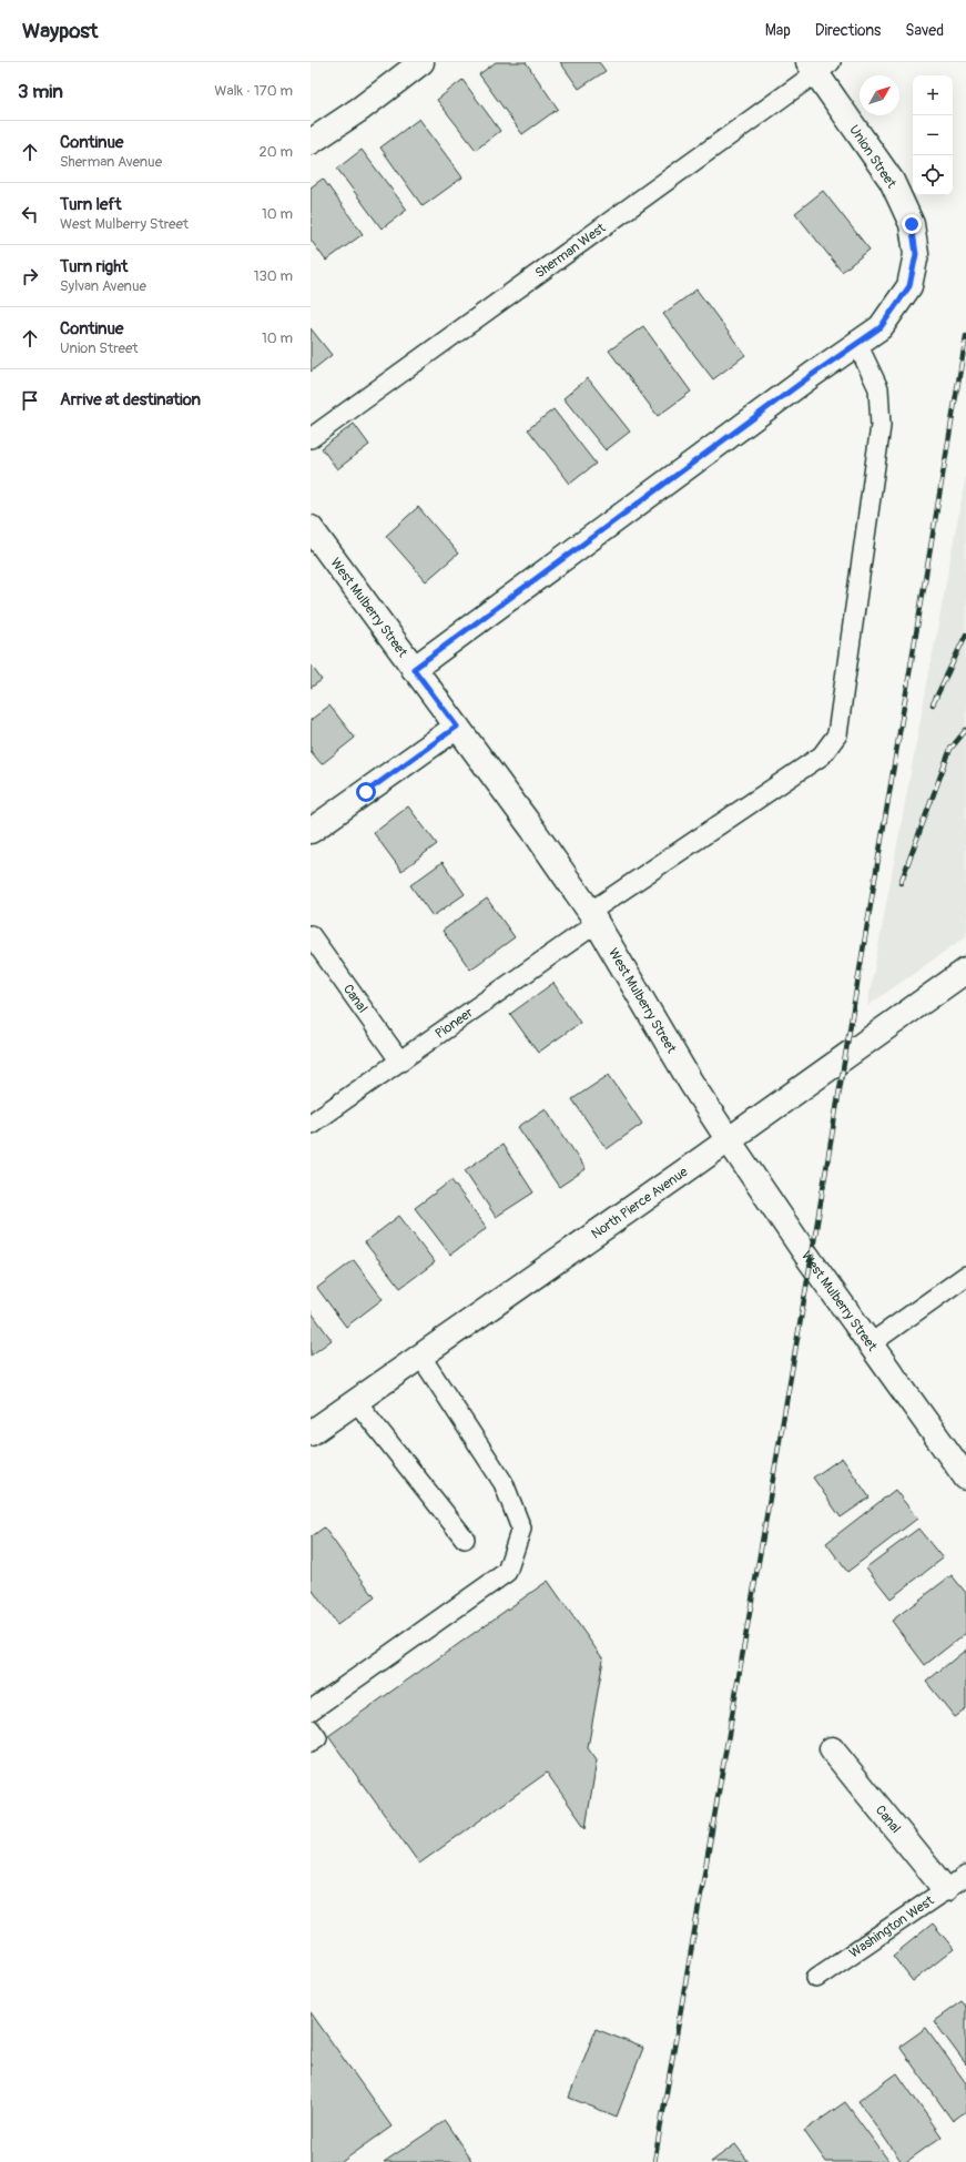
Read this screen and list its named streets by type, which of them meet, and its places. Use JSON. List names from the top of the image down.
{
  "streets": {
    "street": [
      "Union Street",
      "West Mulberry Street",
      "Canal",
      "North Pierce Avenue"
    ],
    "lane": ["Sherman West", "Pioneer", "Washington West"]
  },
  "crossings": [
    ["Union Street", "Sherman West"],
    ["Union Street", "Pioneer"],
    ["West Mulberry Street", "Pioneer"],
    ["West Mulberry Street", "North Pierce Avenue"],
    ["Canal", "Pioneer"],
    ["Canal", "Washington West"]
  ],
  "north": "top right",
  "page": {
    "header": "Waypost",
    "nav": ["Map", "Directions", "Saved"],
    "heading": ["3 min", "Walk · 170 m"],
    "map_buttons": ["+", "−"],
    "list": [
      ["Continue", "Sherman Avenue", "20 m"],
      ["Turn left", "West Mulberry Street", "10 m"],
      ["Turn right", "Sylvan Avenue", "130 m"],
      ["Continue", "Union Street", "10 m"],
      "Arrive at destination"
    ]
  }
}
